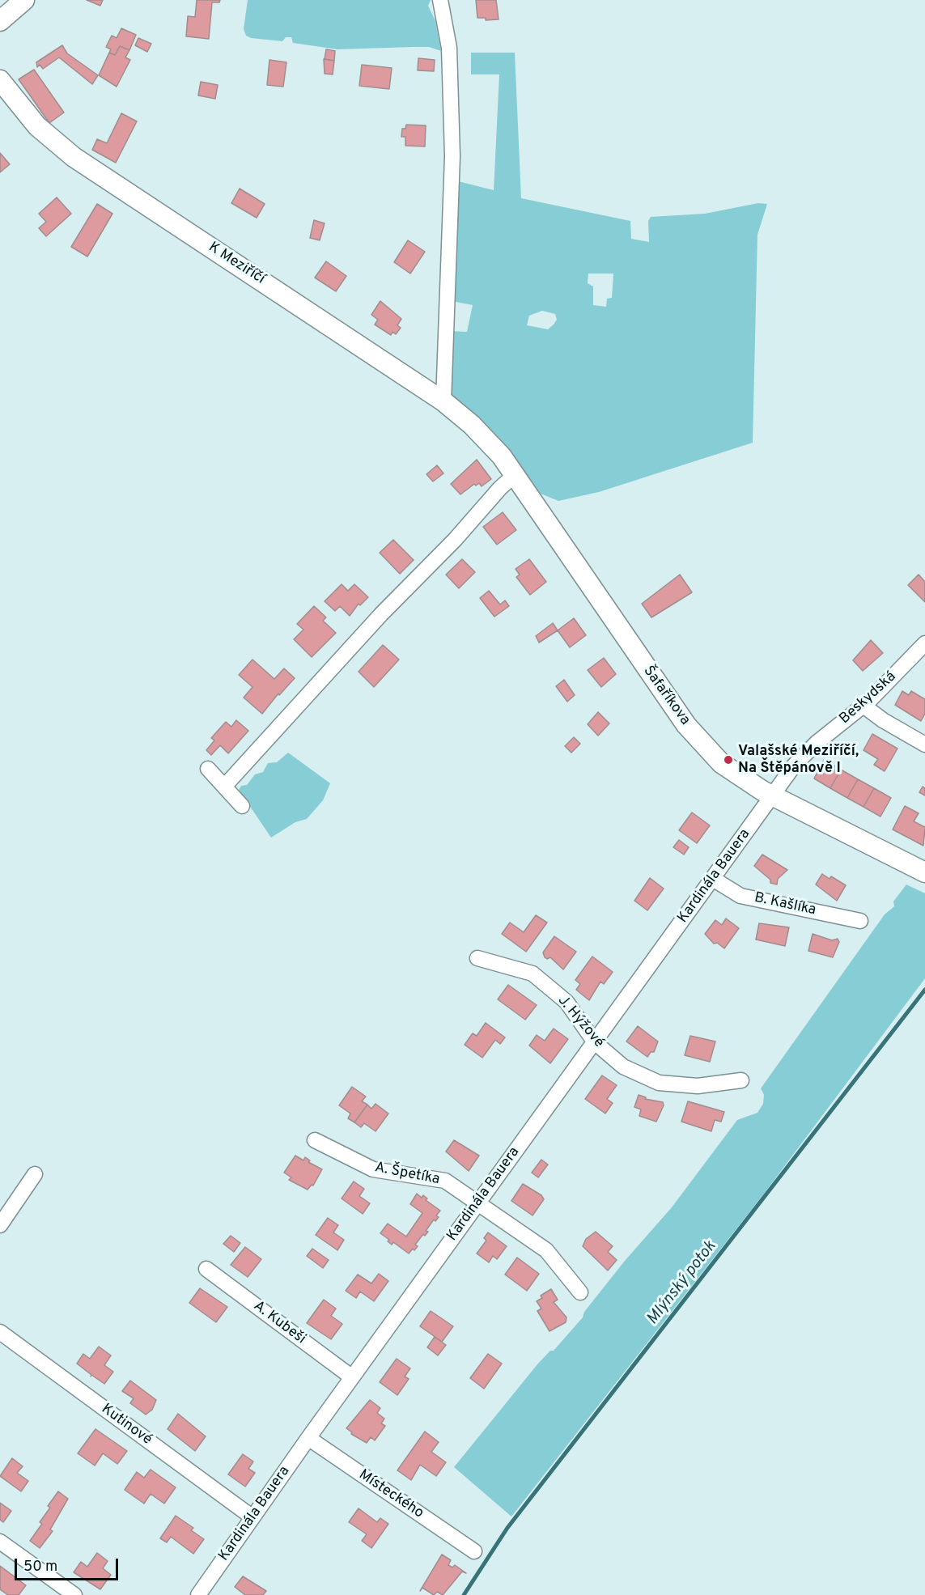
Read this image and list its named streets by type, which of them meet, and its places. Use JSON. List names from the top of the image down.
{
  "streets": {
    "street": [
      "K Meziříčí",
      "Šafaříkova",
      "Beskydská",
      "Kardinála Bauera",
      "B. Kašlíka",
      "J. Hýžové",
      "A. Špetíka",
      "A. Kubeši",
      "Kutinové",
      "Místeckého"
    ]
  },
  "crossings": [
    ["K Meziříčí", "Šafaříkova"],
    ["Šafaříkova", "Beskydská"],
    ["Šafaříkova", "Kardinála Bauera"],
    ["Beskydská", "Kardinála Bauera"],
    ["Kardinála Bauera", "B. Kašlíka"],
    ["Kardinála Bauera", "J. Hýžové"],
    ["Kardinála Bauera", "A. Špetíka"],
    ["Kardinála Bauera", "A. Kubeši"],
    ["Kardinála Bauera", "Kutinové"],
    ["Kardinála Bauera", "Místeckého"]
  ],
  "water": ["Mlýnský potok"],
  "places": ["Valašské Meziříčí, Na Štěpánově I"],
  "scale_bar": "50 m"
}
